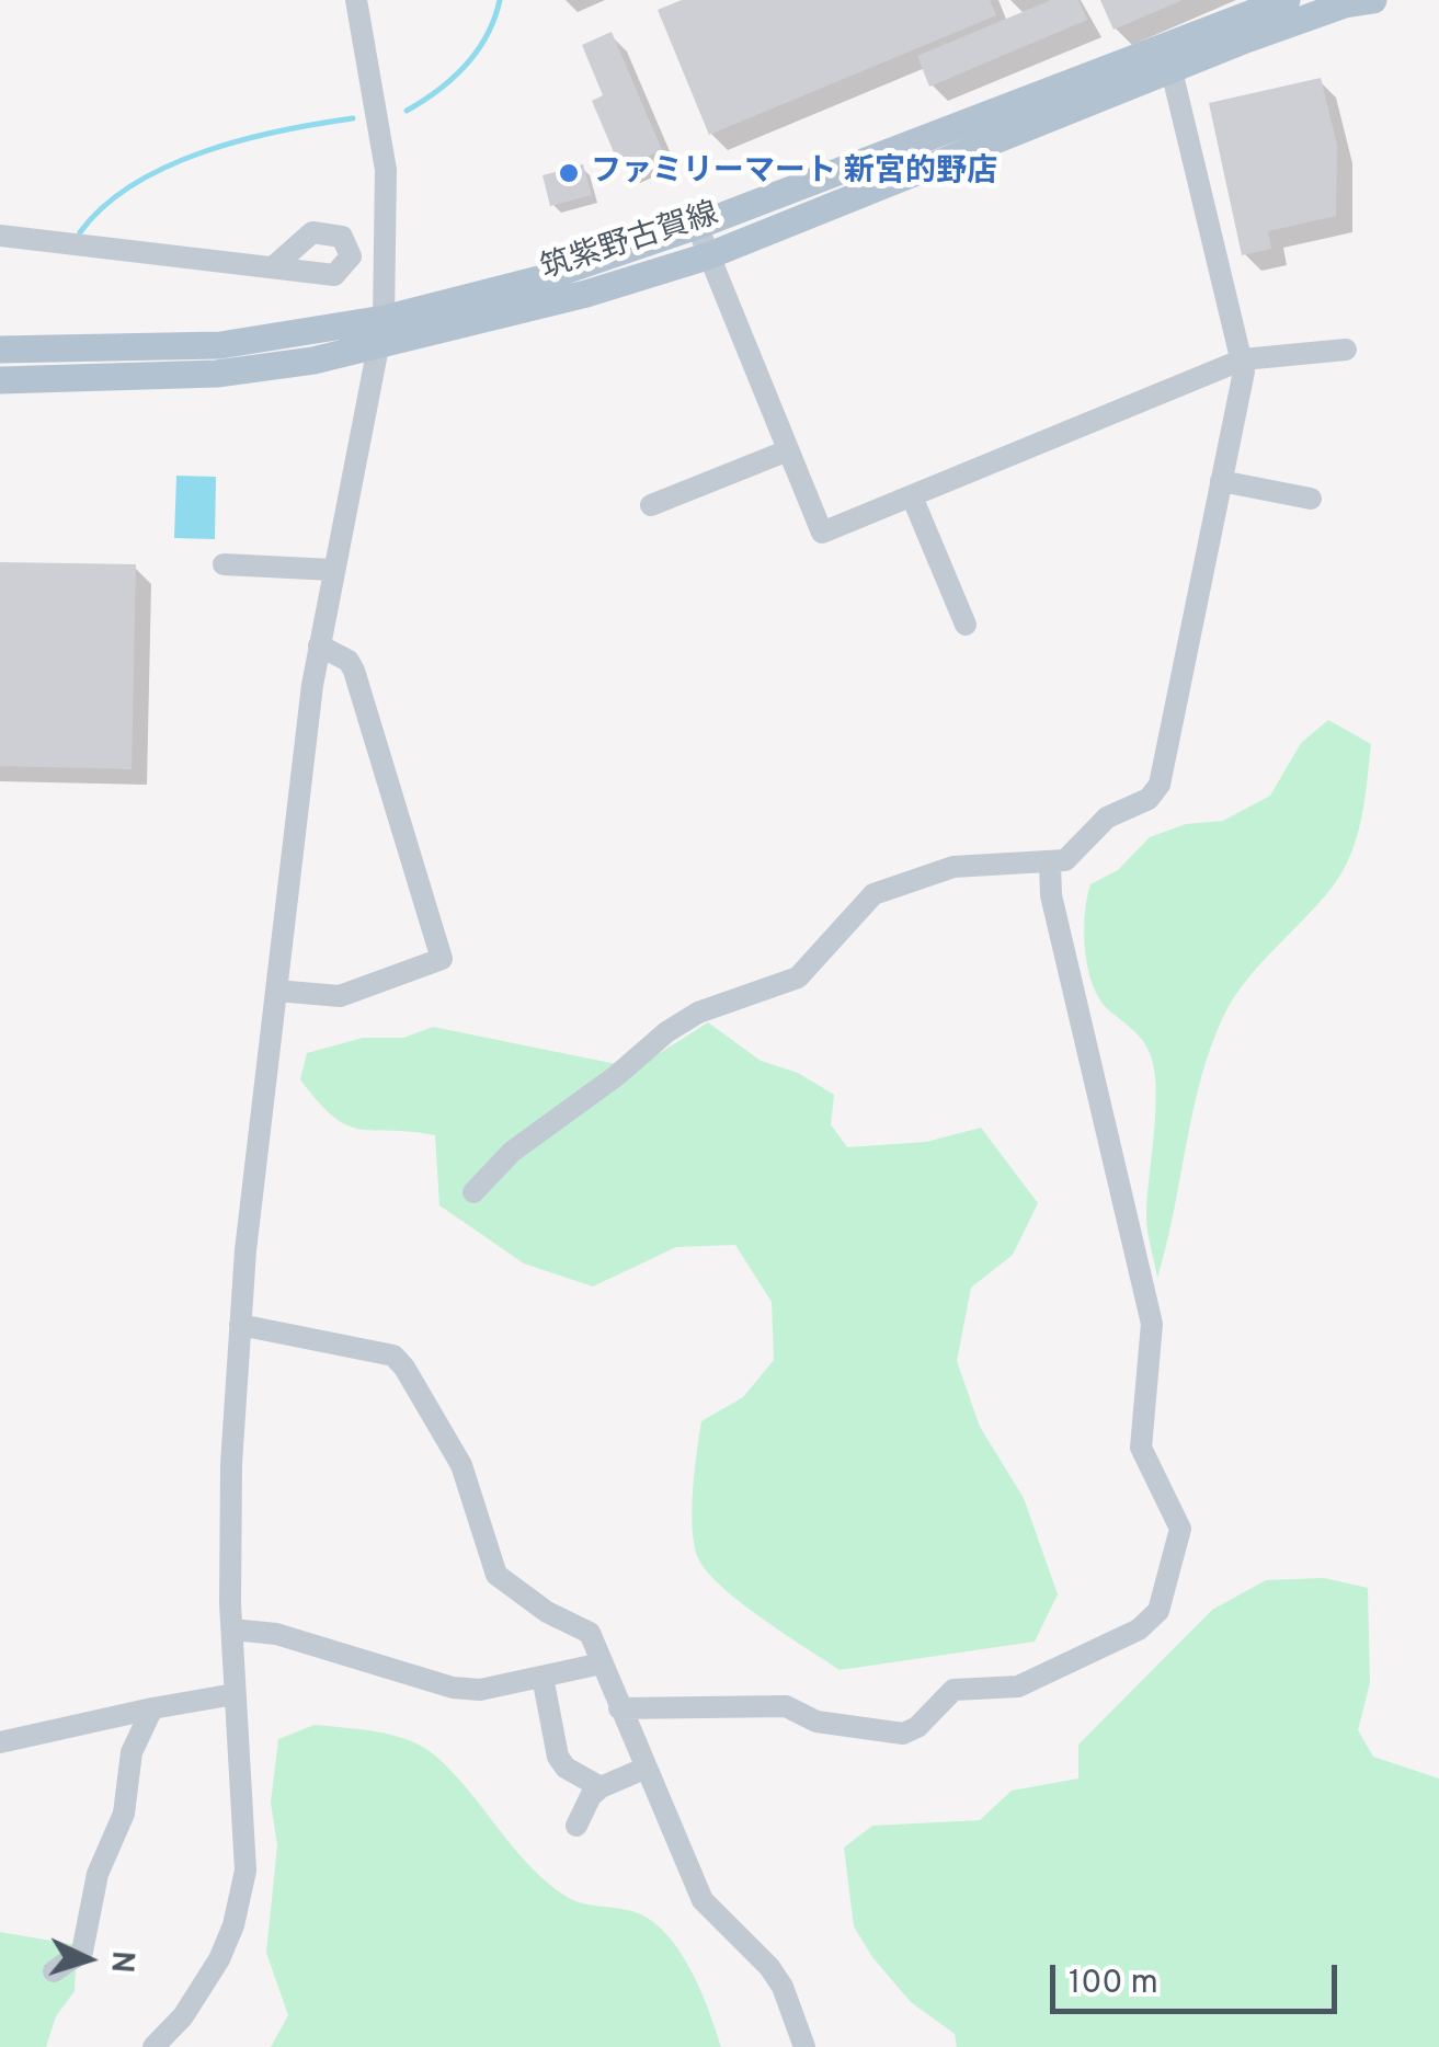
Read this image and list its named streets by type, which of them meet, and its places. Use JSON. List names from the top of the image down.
{
  "streets": {
    "main road": ["筑紫野古賀線"]
  },
  "places": ["ファミリーマート 新宮的野店"],
  "scale_bar": "100 m",
  "north": "right"
}
